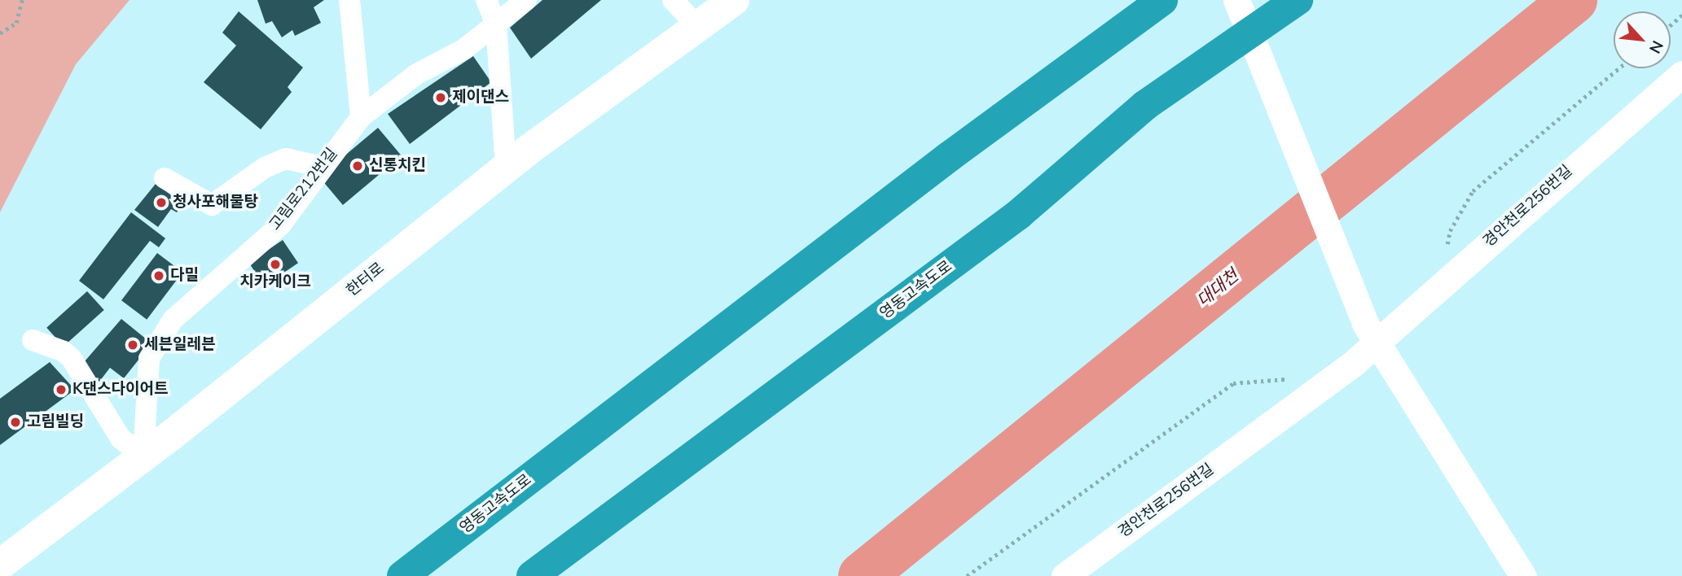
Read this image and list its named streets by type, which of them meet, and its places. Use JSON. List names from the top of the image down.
{
  "streets": {
    "highway": ["영동고속도로"],
    "main road": ["한터로"],
    "street": ["고림로212번길", "경안천로256번길"]
  },
  "crossings": [
    ["고림로212번길", "한터로"]
  ],
  "water": ["대대천"],
  "places": [
    "제이댄스",
    "신통치킨",
    "청사포해물탕",
    "치카케이크",
    "다밀",
    "세븐일레븐",
    "K댄스다이어트",
    "고림빌딩"
  ],
  "north": "bottom right"
}
